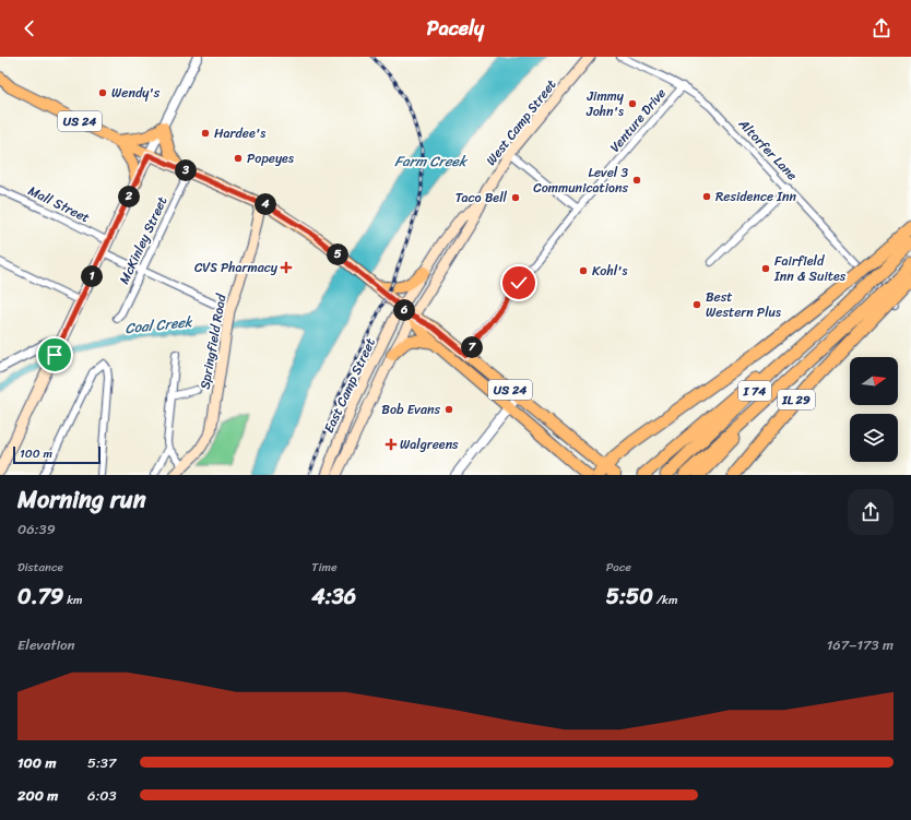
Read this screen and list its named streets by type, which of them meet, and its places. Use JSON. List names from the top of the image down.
{
  "streets": {
    "highway": ["I 74", "IL 29"],
    "main road": [
      "US 24",
      "West Camp Street",
      "Springfield Road",
      "East Camp Street"
    ],
    "street": [
      "Venture Drive",
      "Altorfer Lane",
      "Mall Street",
      "McKinley Street"
    ]
  },
  "crossings": [
    ["Venture Drive", "US 24"],
    ["Venture Drive", "Altorfer Lane"],
    ["US 24", "West Camp Street"],
    ["US 24", "McKinley Street"],
    ["US 24", "Springfield Road"],
    ["US 24", "East Camp Street"],
    ["West Camp Street", "East Camp Street"],
    ["I 74", "IL 29"]
  ],
  "water": ["Farm Creek", "Coal Creek"],
  "places": {
    "other": [
      "Wendy's",
      "Jimmy John's",
      "Hardee's",
      "Popeyes",
      "Level 3 Communications",
      "Residence Inn",
      "Taco Bell",
      "Fairfield Inn & Suites",
      "Kohl's",
      "Best Western Plus",
      "Bob Evans"
    ],
    "health": ["CVS Pharmacy", "Walgreens"]
  },
  "scale_bar": "100 m",
  "north": "right",
  "page": {
    "header": "Pacely",
    "pins": [
      "3",
      "2",
      "4",
      "5",
      "1",
      "6",
      "7"
    ],
    "scale": "100 m",
    "heading": ["Morning run", "06:39"],
    "stats": [
      ["Distance", "0.79 km"],
      ["Time", "4:36"],
      ["Pace", "5:50 /km"]
    ],
    "chart": ["Elevation", "167–173 m"],
    "list": [
      {
        "name": "100 m",
        "note": "5:37"
      },
      {
        "name": "200 m",
        "note": "6:03"
      }
    ]
  }
}
